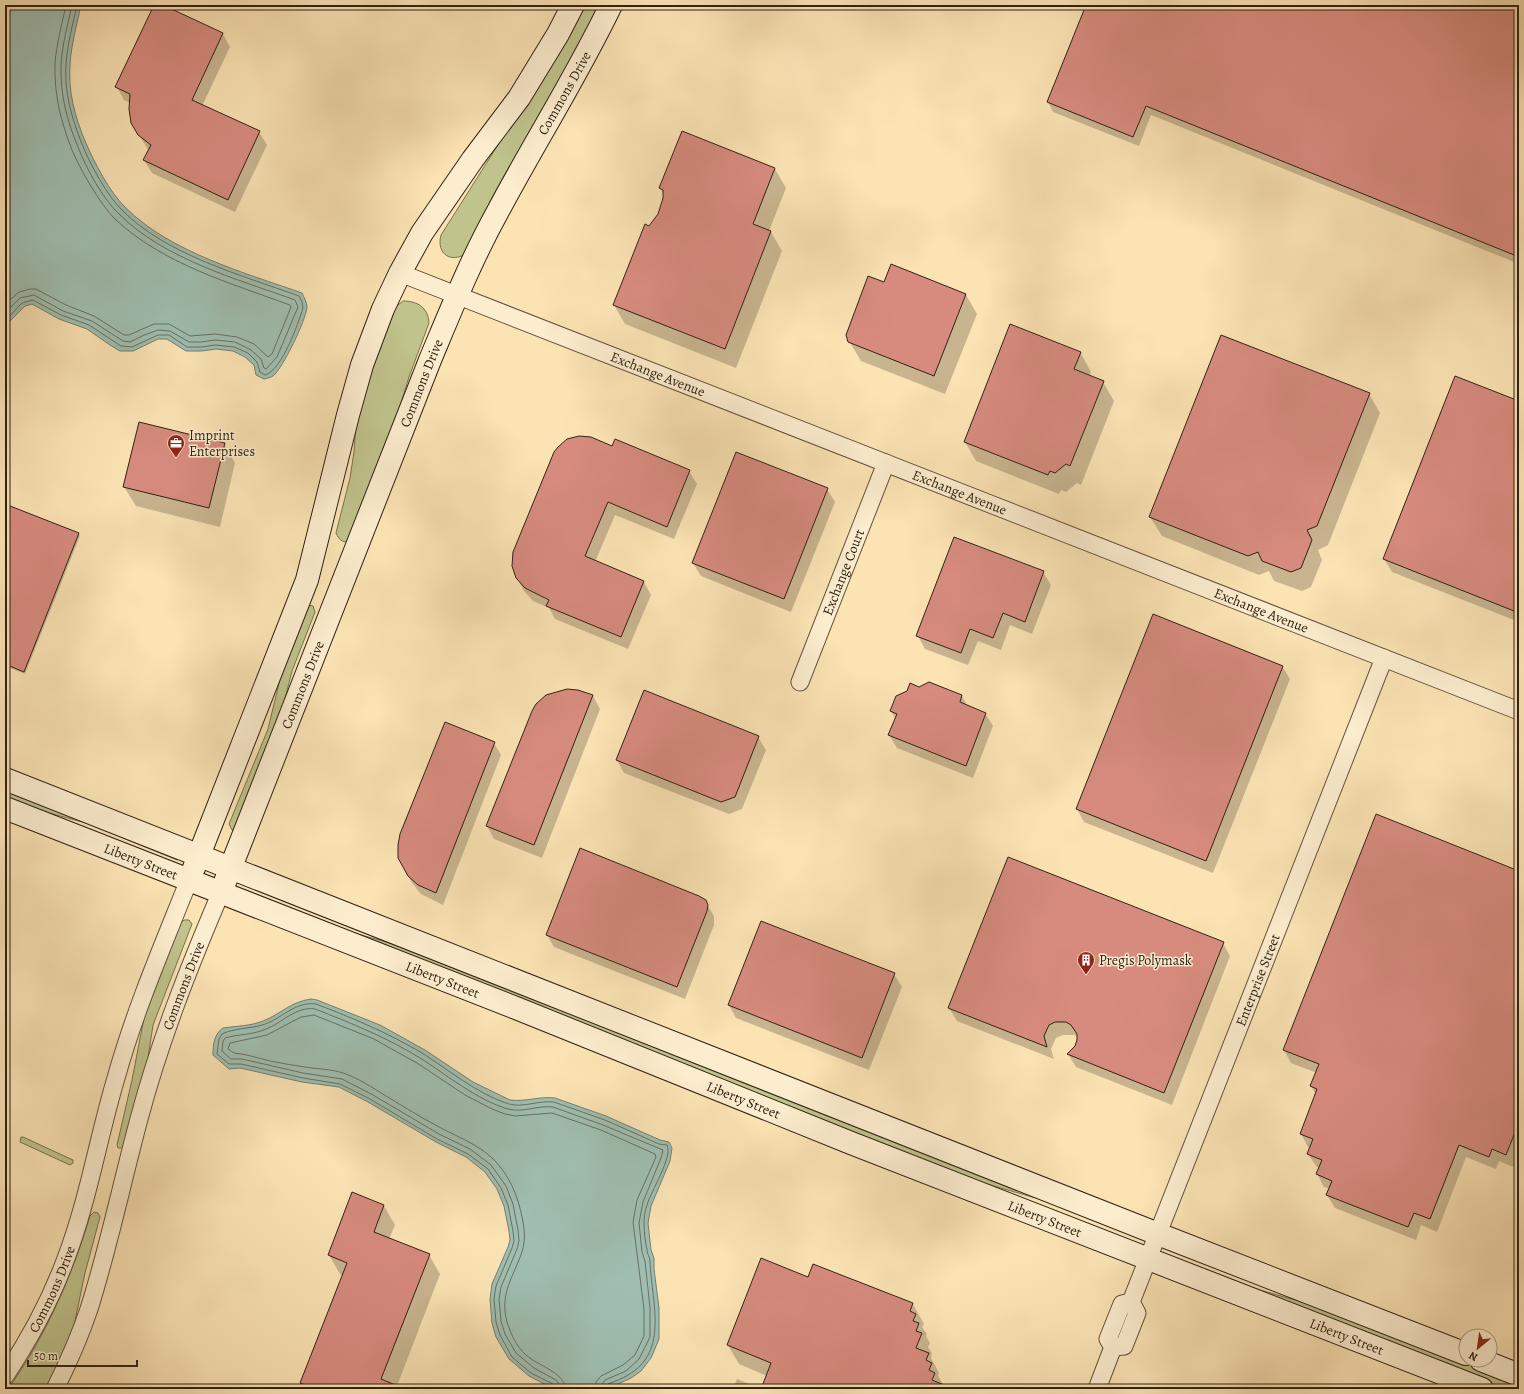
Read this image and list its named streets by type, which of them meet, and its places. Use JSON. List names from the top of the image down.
{
  "streets": {
    "street": [
      "Commons Drive",
      "Exchange Avenue",
      "Exchange Court",
      "Liberty Street",
      "Enterprise Street"
    ]
  },
  "crossings": [
    ["Commons Drive", "Exchange Avenue"],
    ["Commons Drive", "Liberty Street"],
    ["Exchange Avenue", "Exchange Court"],
    ["Exchange Avenue", "Enterprise Street"],
    ["Liberty Street", "Enterprise Street"]
  ],
  "places": {
    "office": ["Imprint Enterprises"],
    "building": ["Pregis Polymask"]
  },
  "scale_bar": "50 m",
  "north": "bottom left"
}
